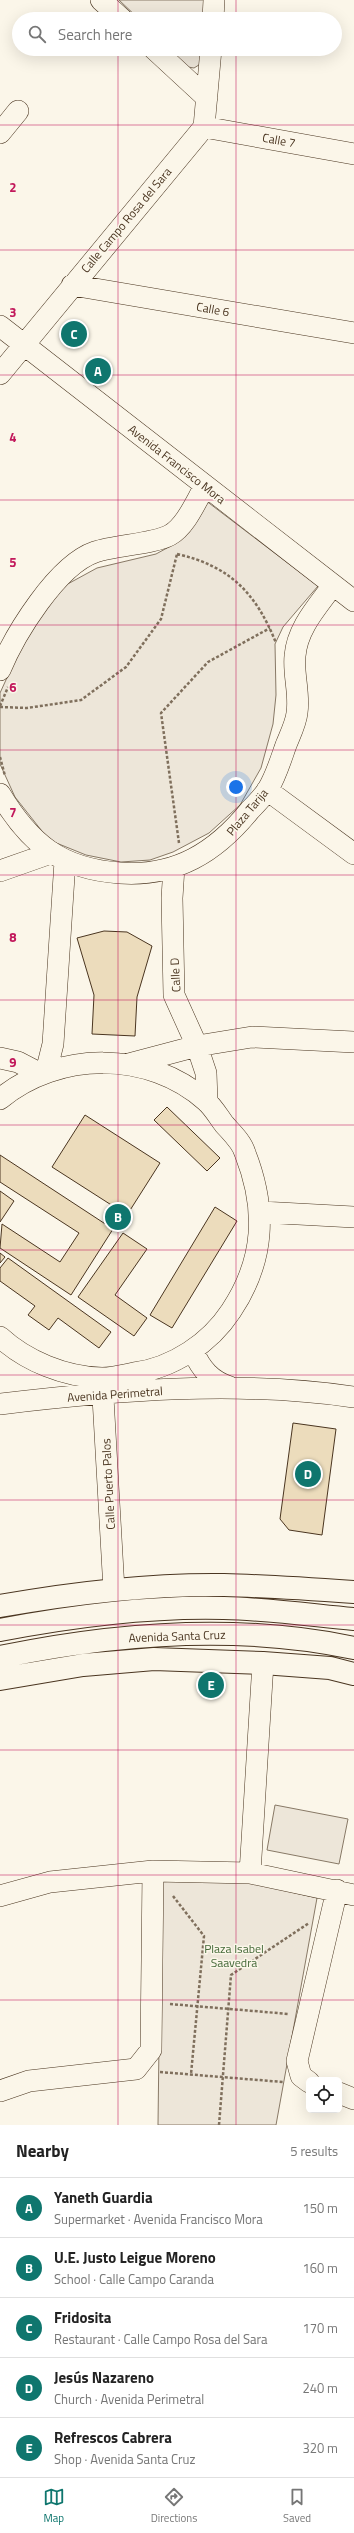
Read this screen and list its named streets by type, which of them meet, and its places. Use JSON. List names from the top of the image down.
{
  "streets": {
    "main road": ["Avenida Santa Cruz"],
    "street": [
      "Calle 7",
      "Calle Campo Rosa del Sara",
      "Calle 6",
      "Avenida Francisco Mora",
      "Plaza Tarija",
      "Calle D",
      "Avenida Perimetral",
      "Calle Puerto Palos"
    ]
  },
  "crossings": [
    ["Calle 7", "Calle Campo Rosa del Sara"],
    ["Calle Campo Rosa del Sara", "Calle 6"],
    ["Calle Campo Rosa del Sara", "Avenida Francisco Mora"],
    ["Avenida Francisco Mora", "Plaza Tarija"],
    ["Plaza Tarija", "Calle D"],
    ["Avenida Perimetral", "Calle Puerto Palos"]
  ],
  "parks": ["Plaza Isabel Saavedra"],
  "page": {
    "search": "Search here",
    "pins": [
      "C",
      "A",
      "B",
      "D",
      "E"
    ],
    "heading": ["Nearby", "5 results"],
    "list": [
      {
        "mark": "A",
        "name": "Yaneth Guardia",
        "note": "Supermarket · Avenida Francisco Mora",
        "value": "150 m"
      },
      {
        "mark": "B",
        "name": "U.E. Justo Leigue Moreno",
        "note": "School · Calle Campo Caranda",
        "value": "160 m"
      },
      {
        "mark": "C",
        "name": "Fridosita",
        "note": "Restaurant · Calle Campo Rosa del Sara",
        "value": "170 m"
      },
      {
        "mark": "D",
        "name": "Jesús Nazareno",
        "note": "Church · Avenida Perimetral",
        "value": "240 m"
      },
      {
        "mark": "E",
        "name": "Refrescos Cabrera",
        "note": "Shop · Avenida Santa Cruz",
        "value": "320 m"
      }
    ],
    "nav": ["Map", "Directions", "Saved"]
  },
  "grid": {
    "rows": [
      "2",
      "3",
      "4",
      "5",
      "6",
      "7",
      "8",
      "9"
    ]
  }
}
